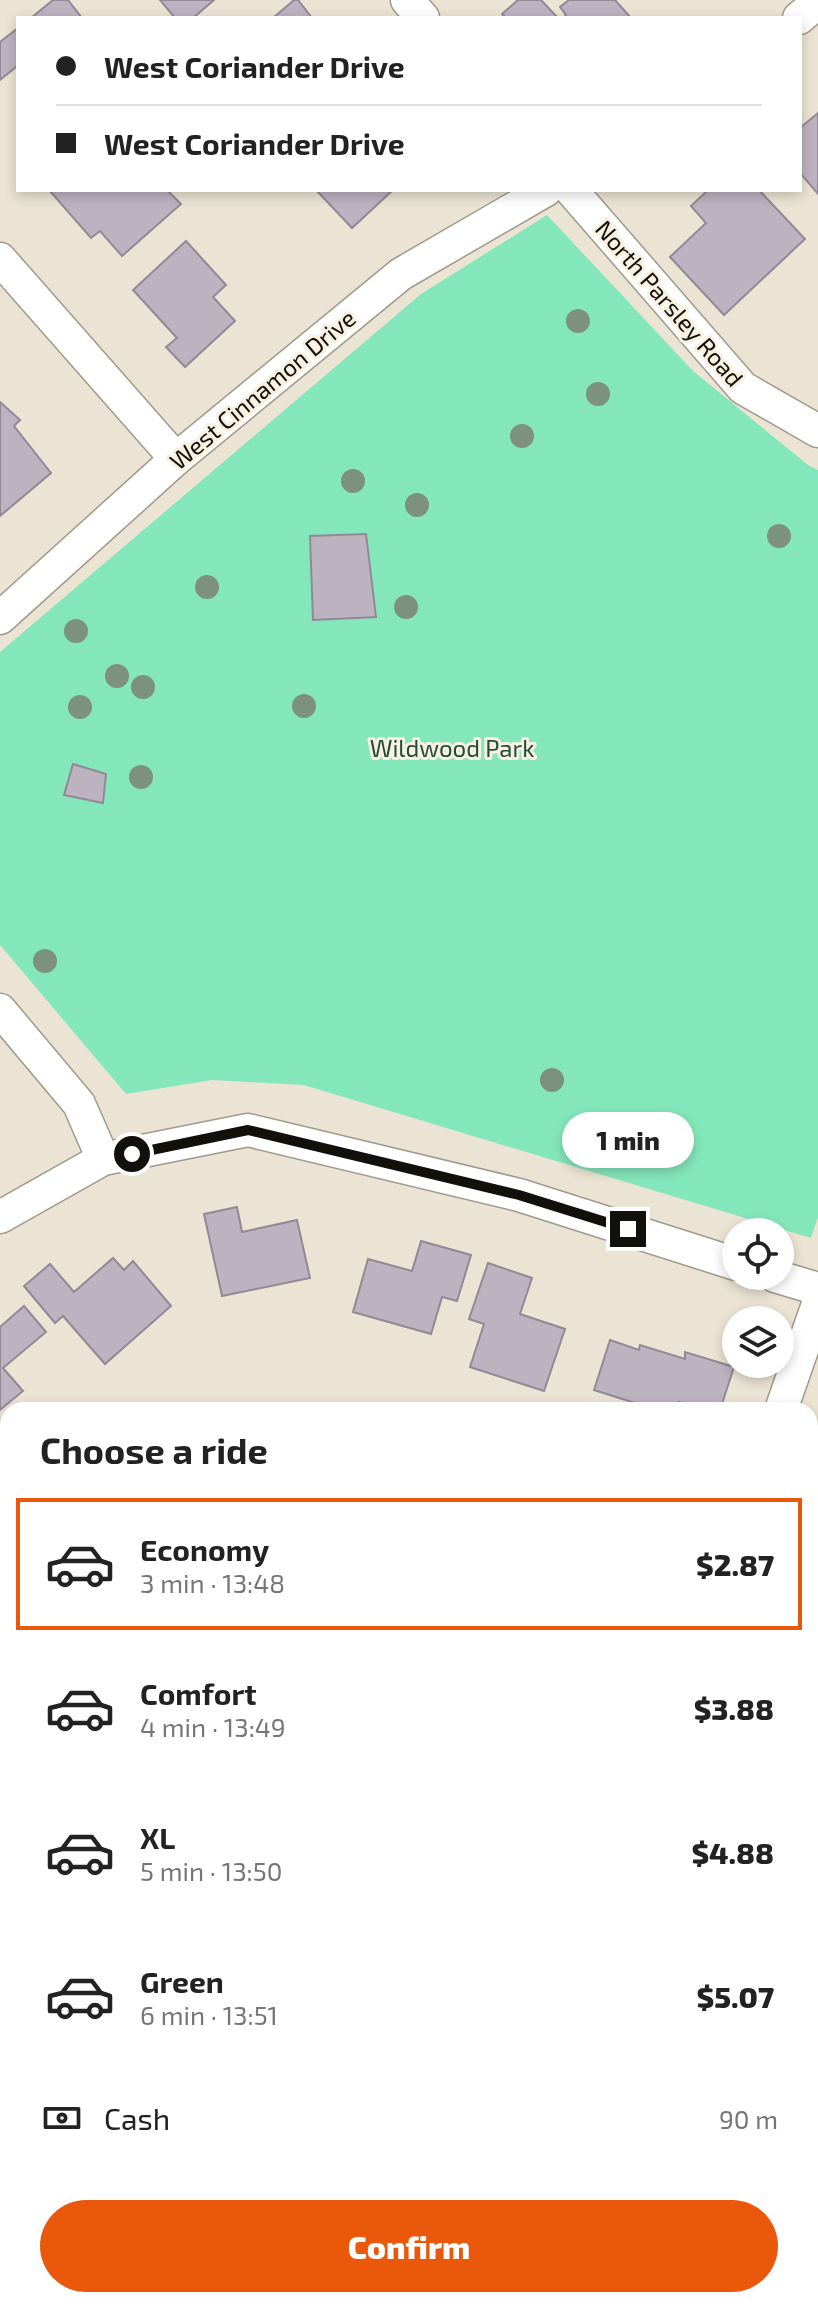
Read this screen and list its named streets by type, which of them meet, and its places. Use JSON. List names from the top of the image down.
{
  "streets": {
    "street": ["North Parsley Road", "West Cinnamon Drive"]
  },
  "parks": ["Wildwood Park"],
  "page": {
    "banner": ["West Coriander Drive", "West Coriander Drive"],
    "bubble": "1 min",
    "heading": "Choose a ride",
    "list": [
      {
        "name": "Economy",
        "note": "3 min · 13:48",
        "value": "$2.87"
      },
      {
        "name": "Comfort",
        "note": "4 min · 13:49",
        "value": "$3.88"
      },
      {
        "name": "XL",
        "note": "5 min · 13:50",
        "value": "$4.88"
      },
      {
        "name": "Green",
        "note": "6 min · 13:51",
        "value": "$5.07"
      }
    ],
    "pay": ["Cash", "90 m"],
    "buttons": "Confirm"
  }
}
